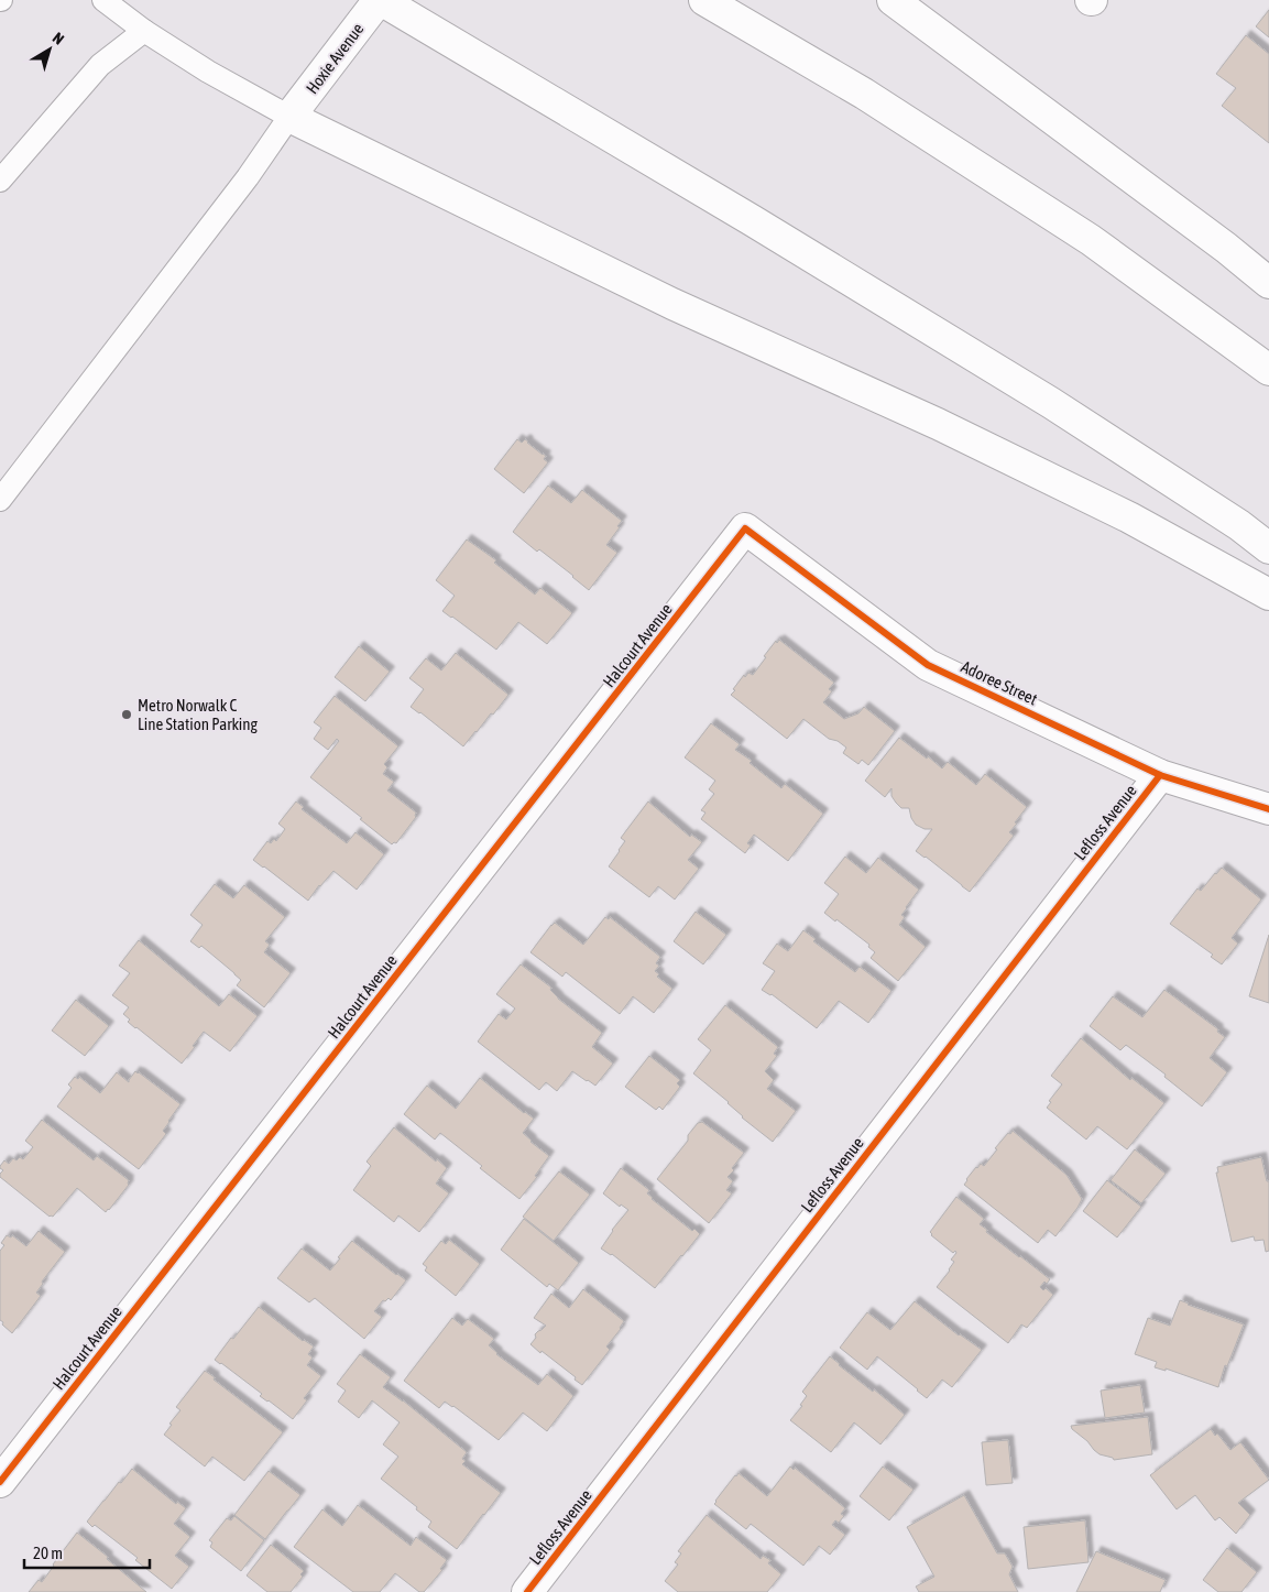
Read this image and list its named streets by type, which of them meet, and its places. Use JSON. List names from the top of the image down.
{
  "streets": {
    "main road": [
      "Hoxie Avenue",
      "Halcourt Avenue",
      "Adoree Street",
      "Lefloss Avenue"
    ]
  },
  "crossings": [
    ["Halcourt Avenue", "Adoree Street"],
    ["Adoree Street", "Lefloss Avenue"]
  ],
  "places": ["Metro Norwalk C Line Station Parking"],
  "scale_bar": "20 m",
  "north": "top right"
}
